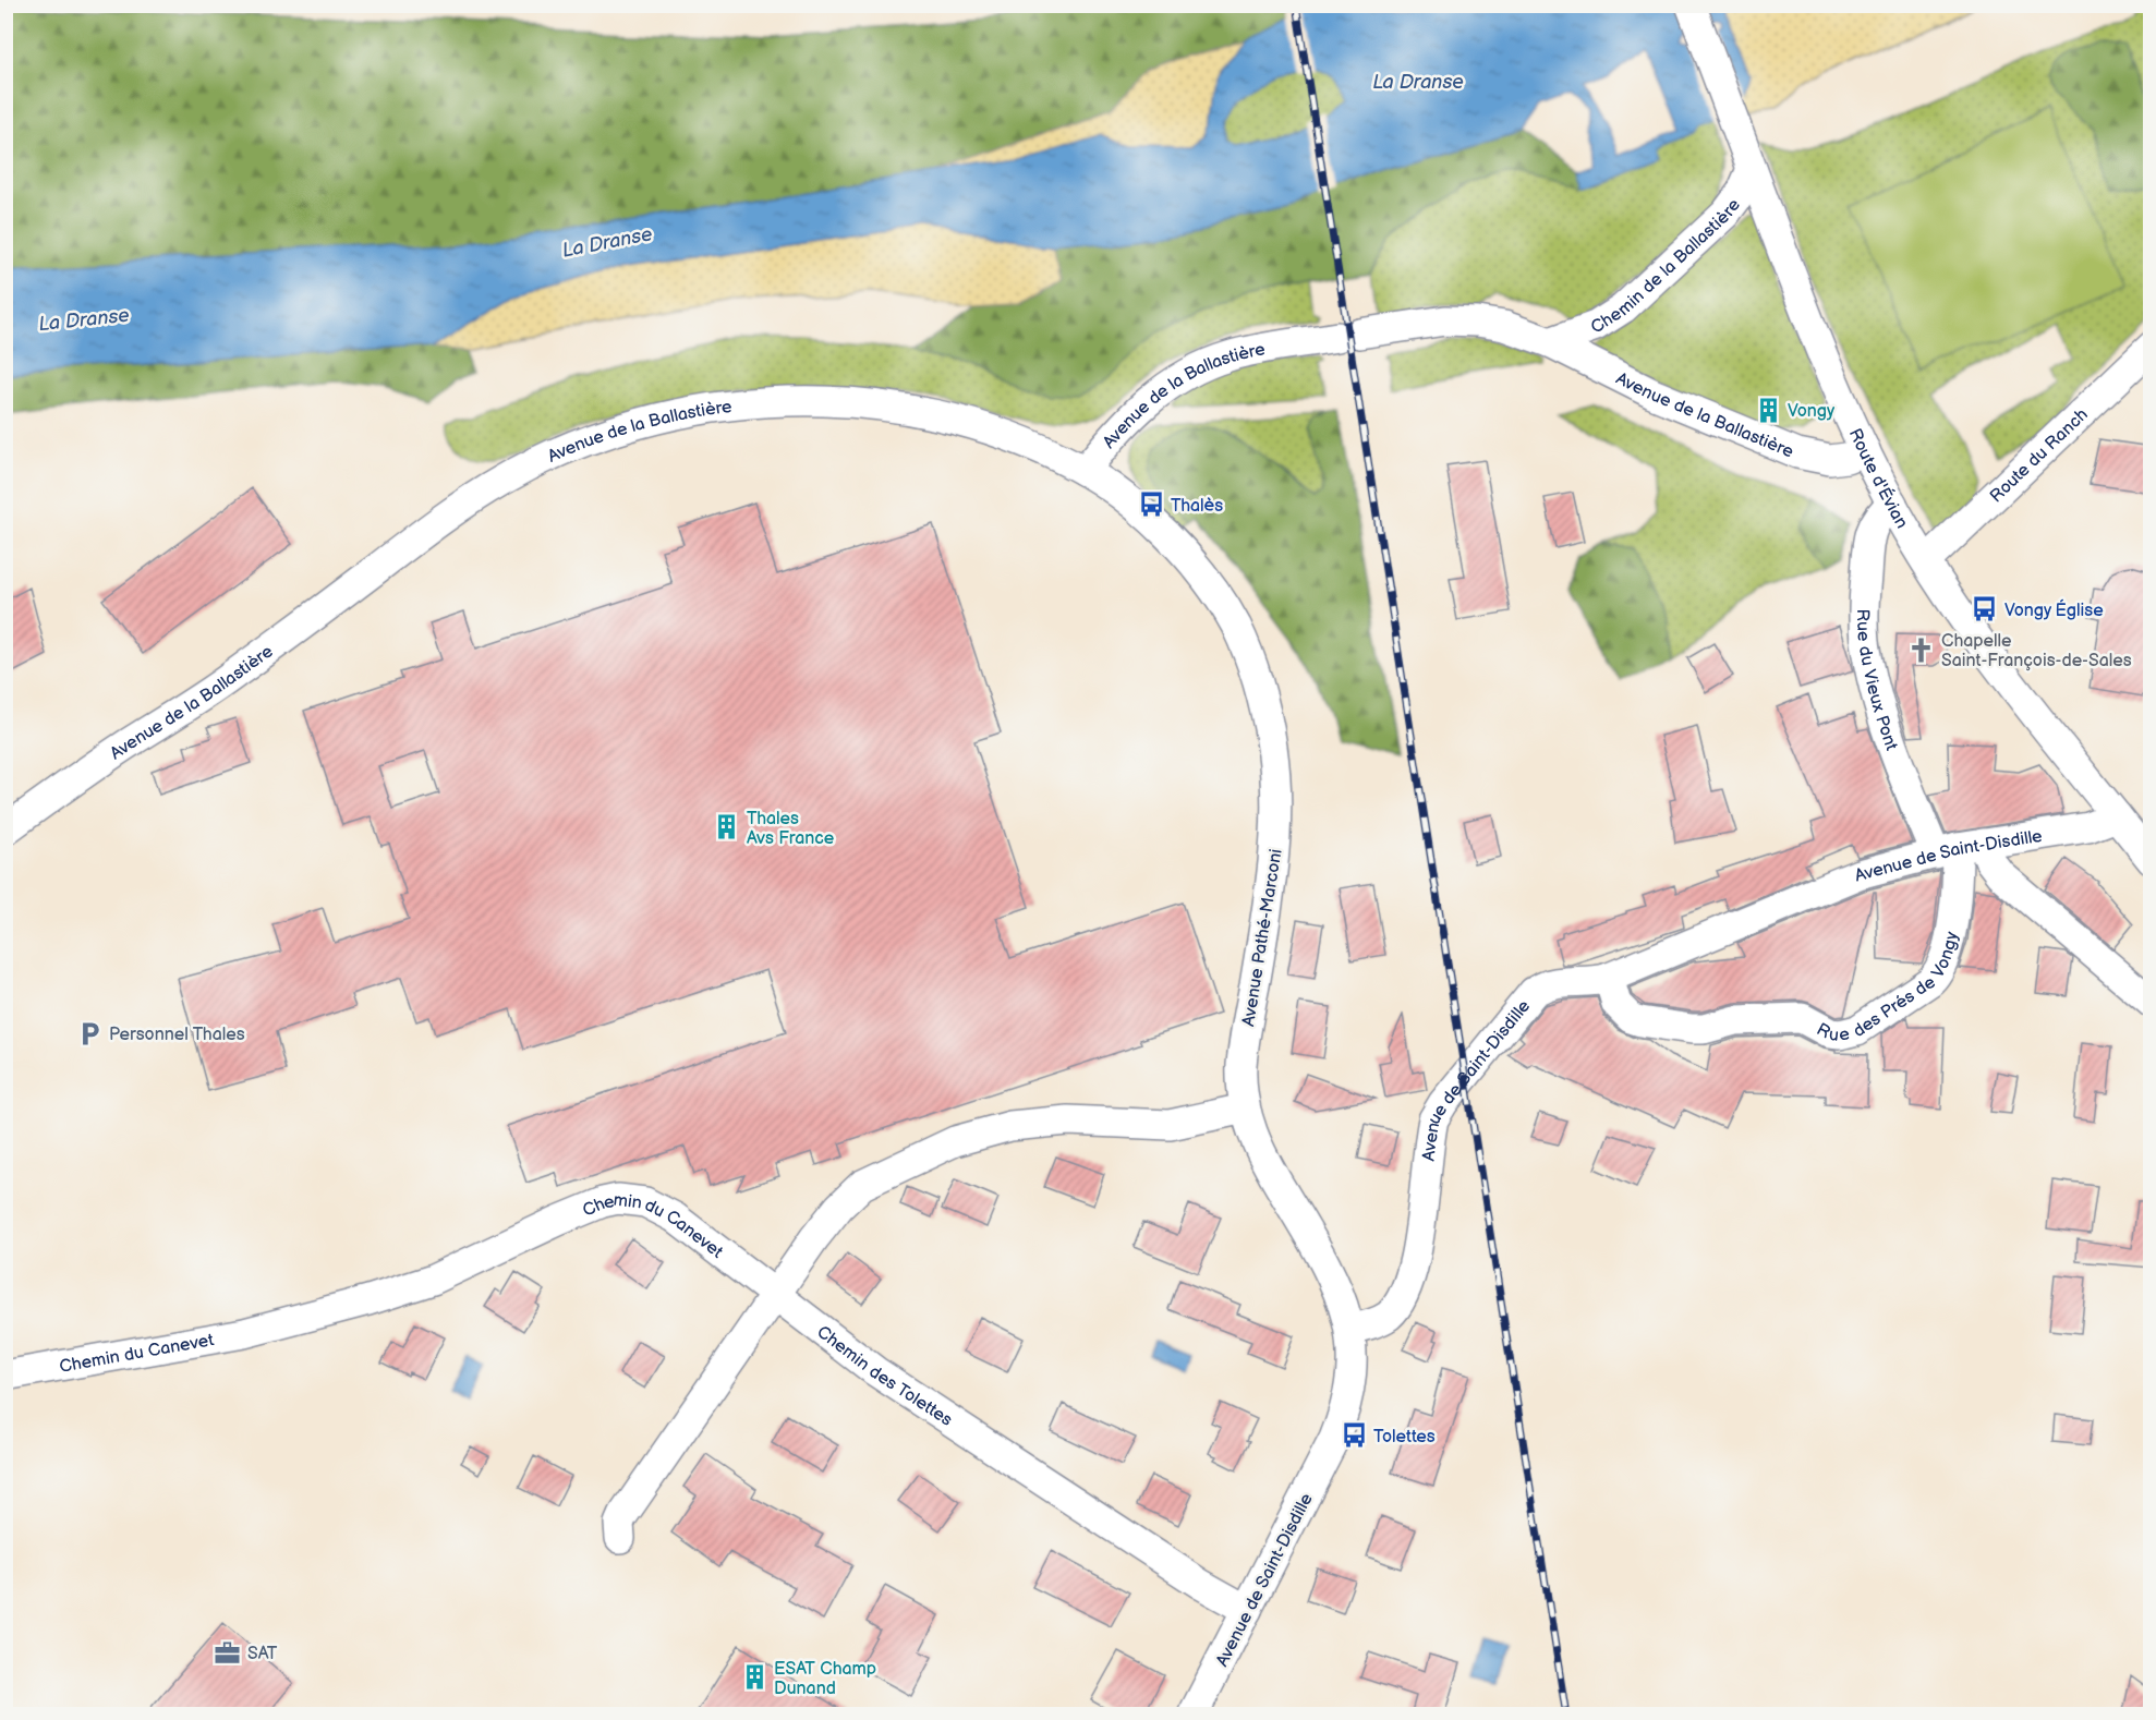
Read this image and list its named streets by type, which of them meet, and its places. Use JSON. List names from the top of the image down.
{
  "streets": {
    "street": [
      "Chemin de la Ballastière",
      "Avenue de la Ballastière",
      "Route du Ranch",
      "Route d'Évian",
      "Rue du Vieux Pont",
      "Avenue de Saint-Disdille",
      "Avenue Pathé-Marconi",
      "Rue des Prés de Vongy",
      "Chemin du Canevet",
      "Chemin des Tolettes"
    ]
  },
  "crossings": [
    ["Chemin de la Ballastière", "Avenue de la Ballastière"],
    ["Chemin de la Ballastière", "Route d'Évian"],
    ["Avenue de la Ballastière", "Route d'Évian"],
    ["Avenue de la Ballastière", "Avenue Pathé-Marconi"],
    ["Route du Ranch", "Route d'Évian"],
    ["Route d'Évian", "Rue du Vieux Pont"],
    ["Route d'Évian", "Avenue de Saint-Disdille"],
    ["Rue du Vieux Pont", "Avenue de Saint-Disdille"],
    ["Rue du Vieux Pont", "Rue des Prés de Vongy"],
    ["Avenue de Saint-Disdille", "Avenue Pathé-Marconi"],
    ["Avenue de Saint-Disdille", "Rue des Prés de Vongy"],
    ["Avenue de Saint-Disdille", "Chemin des Tolettes"],
    ["Chemin du Canevet", "Chemin des Tolettes"]
  ],
  "water": ["La Dranse"],
  "places": {
    "building": ["Vongy", "Thales Avs France", "ESAT Champ Dunand"],
    "bus stop": ["Thalès", "Vongy Église", "Tolettes"],
    "church": ["Chapelle Saint-François-de-Sales"],
    "parking": ["Personnel Thales"],
    "office": ["SAT"]
  }
}
